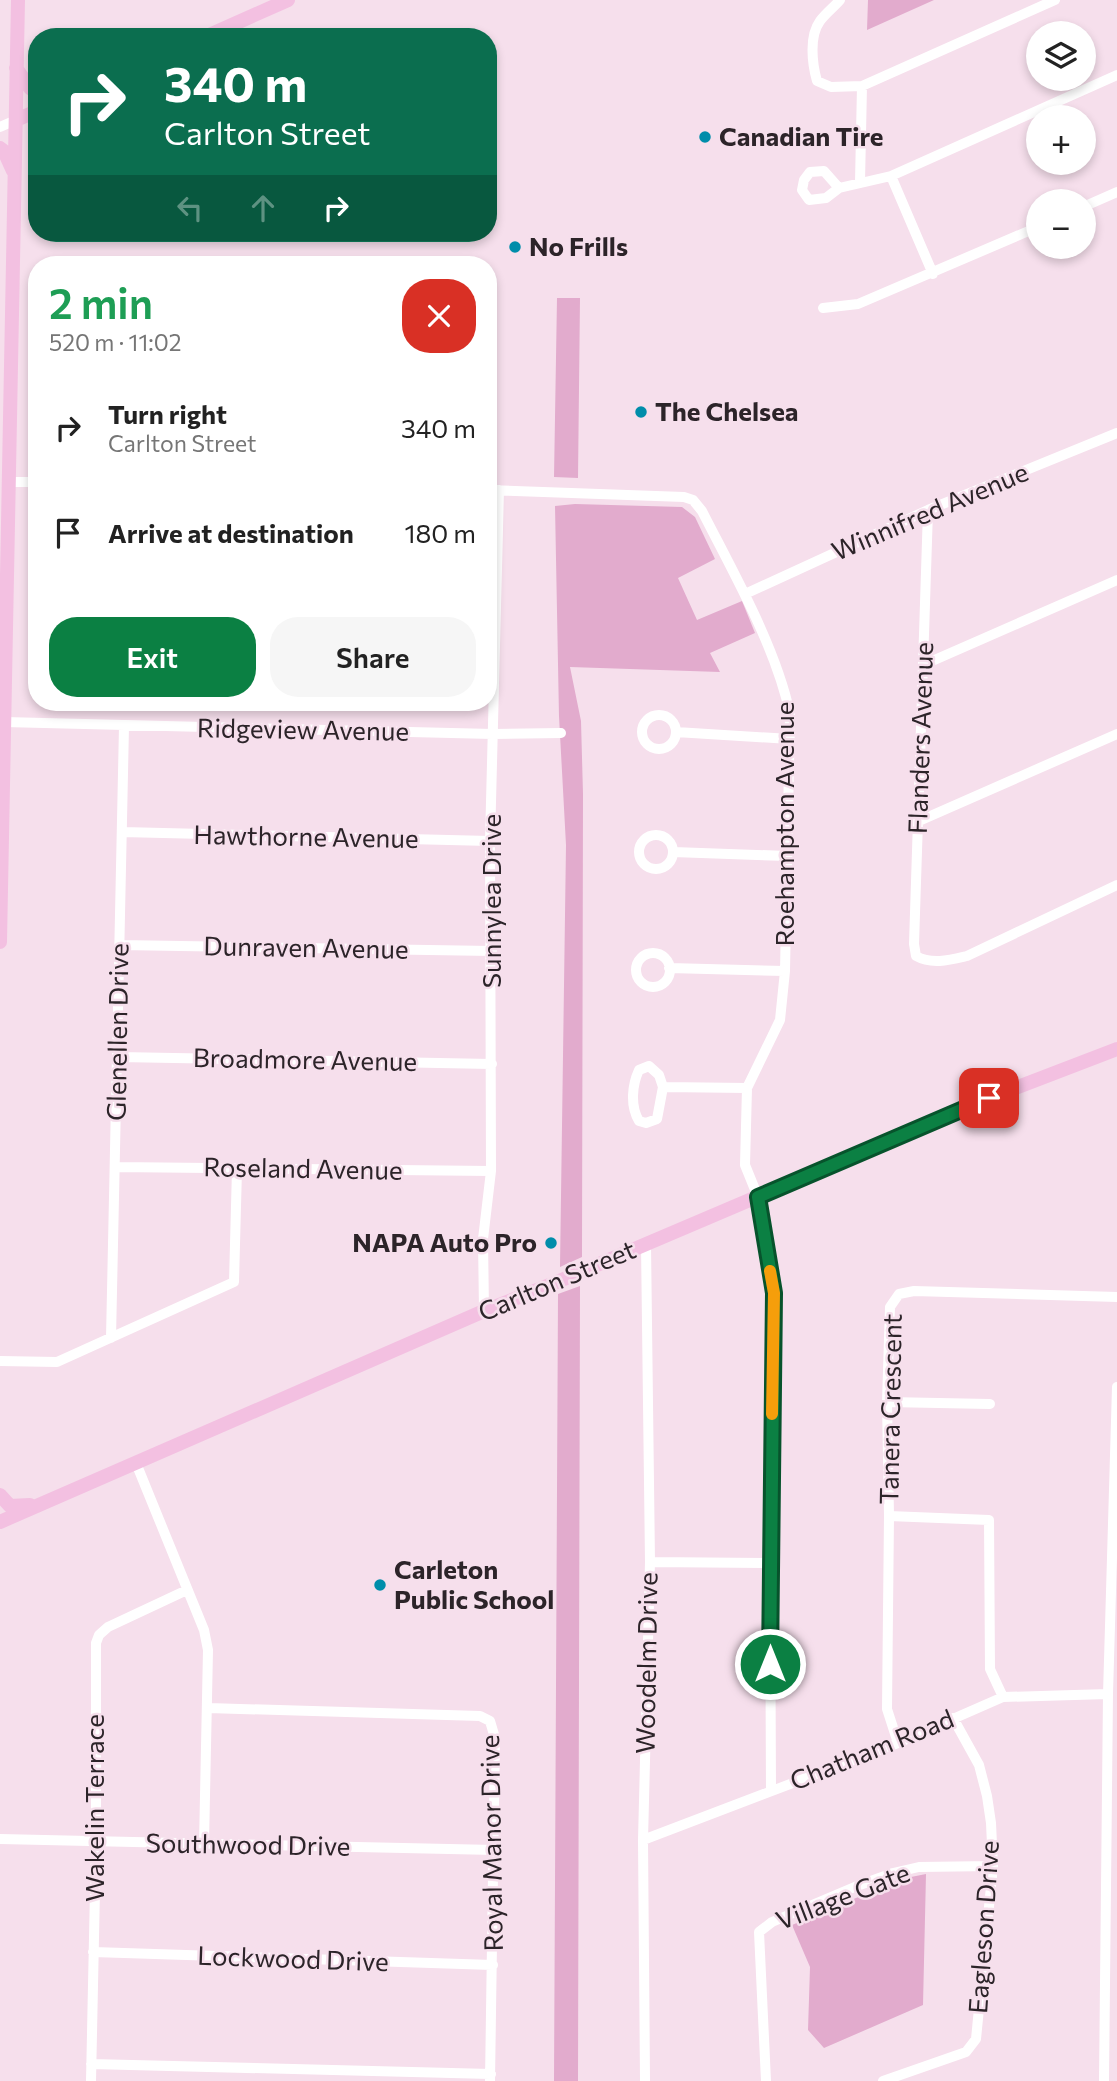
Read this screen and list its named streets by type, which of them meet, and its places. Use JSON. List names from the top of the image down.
{
  "streets": {
    "main road": ["Carlton Street"],
    "street": [
      "Winnifred Avenue",
      "Ridgeview Avenue",
      "Flanders Avenue",
      "Roehampton Avenue",
      "Hawthorne Avenue",
      "Sunnylea Drive",
      "Dunraven Avenue",
      "Glenellen Drive",
      "Broadmore Avenue",
      "Roseland Avenue",
      "Tanera Crescent",
      "Woodelm Drive",
      "Chatham Road",
      "Wakelin Terrace",
      "Royal Manor Drive",
      "Southwood Drive",
      "Village Gate",
      "Eagleson Drive",
      "Lockwood Drive"
    ]
  },
  "crossings": [
    ["Winnifred Avenue", "Flanders Avenue"],
    ["Winnifred Avenue", "Roehampton Avenue"],
    ["Ridgeview Avenue", "Sunnylea Drive"],
    ["Ridgeview Avenue", "Glenellen Drive"],
    ["Roehampton Avenue", "Carlton Street"],
    ["Roehampton Avenue", "Chatham Road"],
    ["Hawthorne Avenue", "Sunnylea Drive"],
    ["Hawthorne Avenue", "Glenellen Drive"],
    ["Sunnylea Drive", "Dunraven Avenue"],
    ["Sunnylea Drive", "Broadmore Avenue"],
    ["Sunnylea Drive", "Roseland Avenue"],
    ["Sunnylea Drive", "Carlton Street"],
    ["Dunraven Avenue", "Glenellen Drive"],
    ["Glenellen Drive", "Broadmore Avenue"],
    ["Glenellen Drive", "Roseland Avenue"],
    ["Carlton Street", "Woodelm Drive"],
    ["Tanera Crescent", "Chatham Road"],
    ["Woodelm Drive", "Chatham Road"],
    ["Chatham Road", "Eagleson Drive"],
    ["Wakelin Terrace", "Southwood Drive"],
    ["Wakelin Terrace", "Lockwood Drive"],
    ["Royal Manor Drive", "Southwood Drive"],
    ["Royal Manor Drive", "Lockwood Drive"],
    ["Village Gate", "Eagleson Drive"]
  ],
  "places": [
    "Canadian Tire",
    "No Frills",
    "The Chelsea",
    "NAPA Auto Pro",
    "Carleton Public School"
  ],
  "page": {
    "map_buttons": ["+", "−"],
    "turn": ["340 m", "Carlton Street"],
    "heading": ["2 min", "520 m · 11:02"],
    "list": [
      {
        "name": "Turn right",
        "note": "Carlton Street",
        "value": "340 m"
      },
      {
        "name": "Arrive at destination",
        "value": "180 m"
      }
    ],
    "buttons": ["Exit", "Share"]
  }
}
